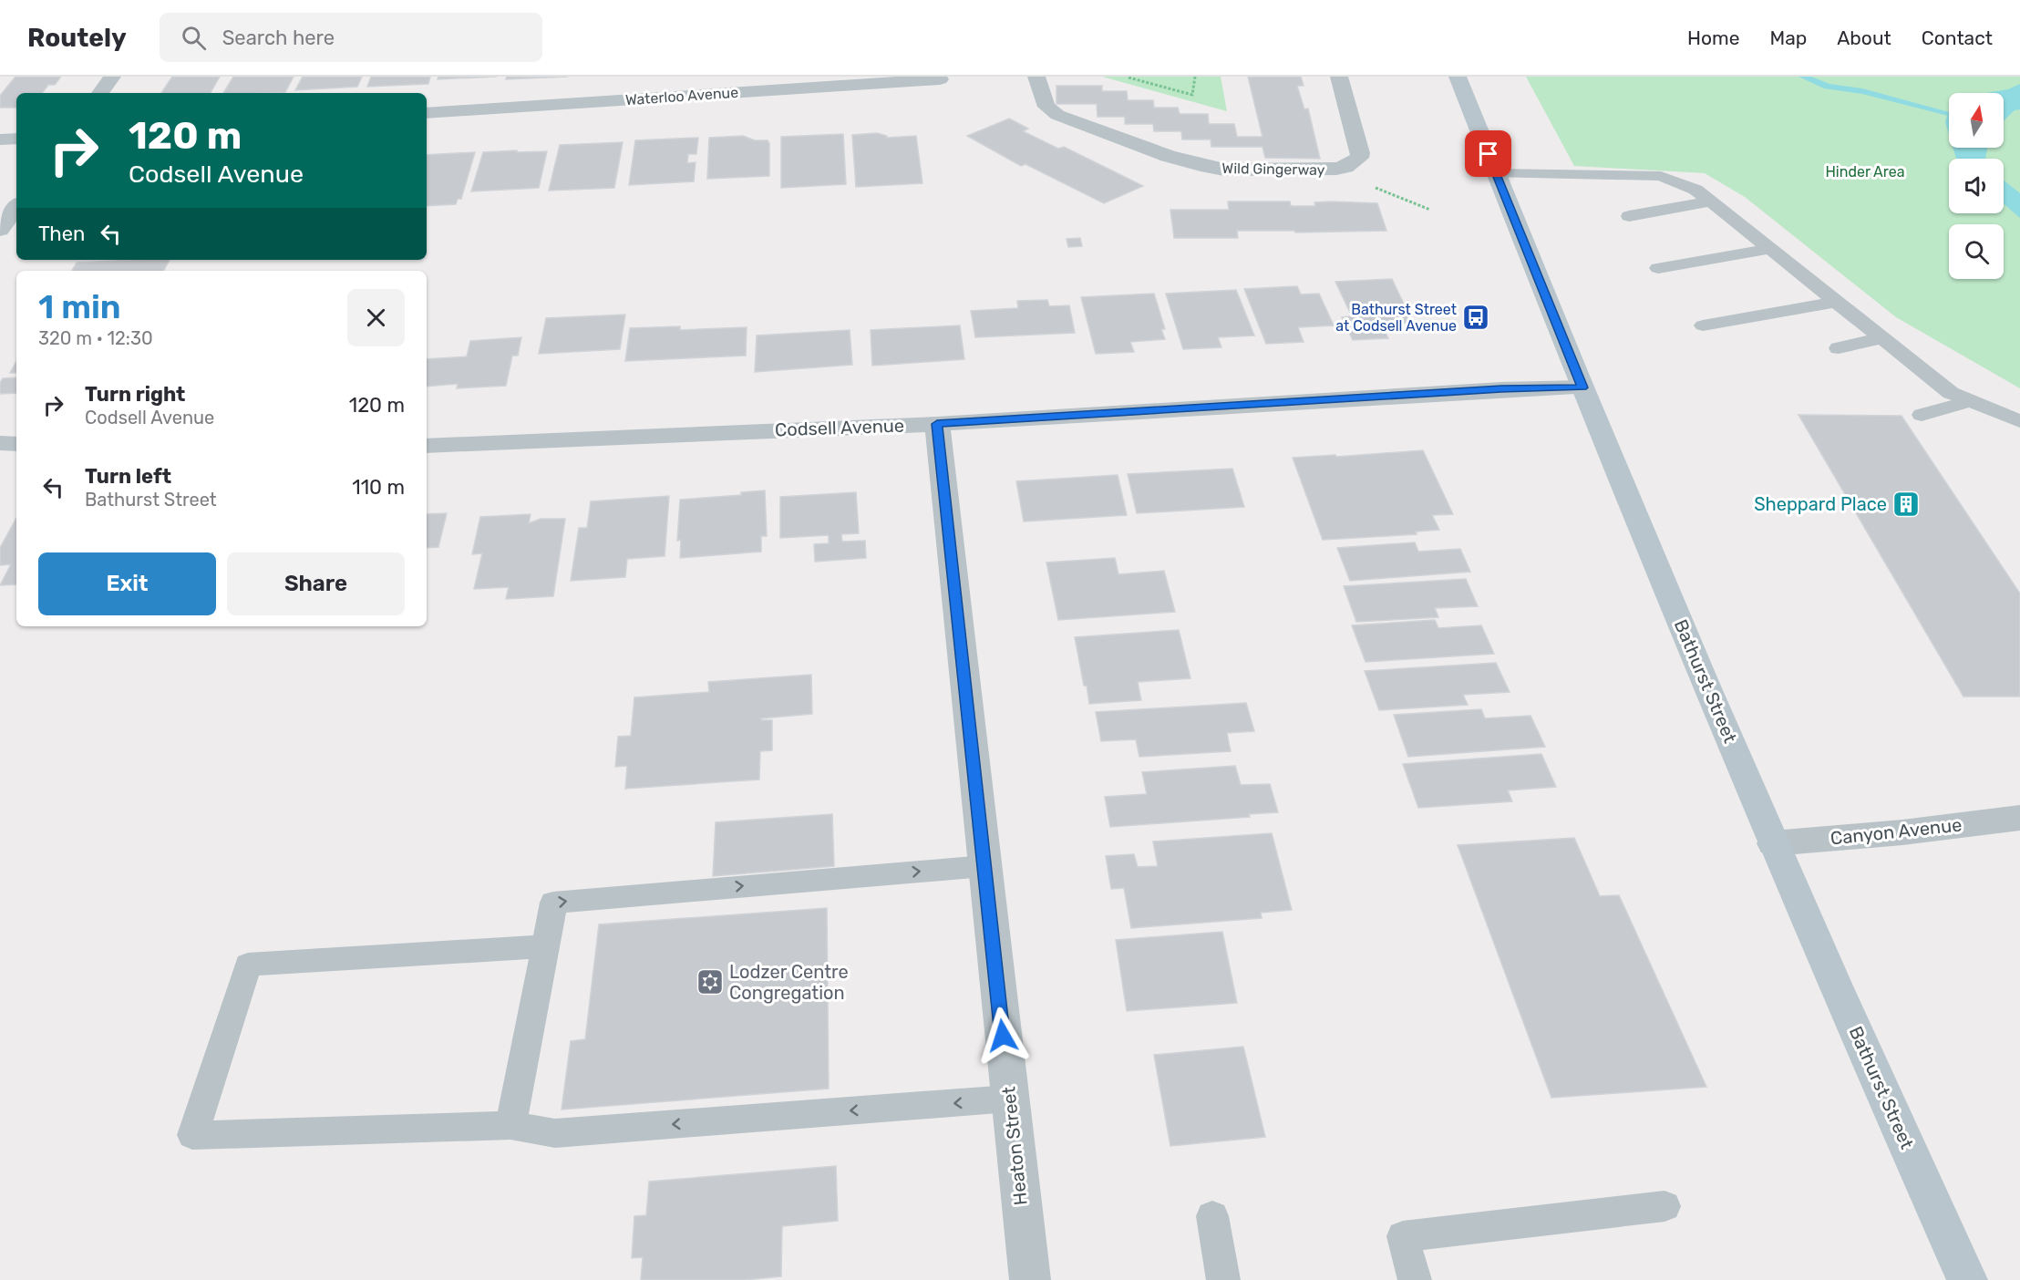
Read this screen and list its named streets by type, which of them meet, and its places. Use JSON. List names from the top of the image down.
{
  "streets": {
    "main road": ["Bathurst Street"],
    "street": [
      "Waterloo Avenue",
      "Wild Gingerway",
      "Codsell Avenue",
      "Canyon Avenue",
      "Heaton Street"
    ]
  },
  "crossings": [
    ["Codsell Avenue", "Bathurst Street"],
    ["Codsell Avenue", "Heaton Street"],
    ["Bathurst Street", "Canyon Avenue"]
  ],
  "parks": ["Hinder Area"],
  "places": {
    "bus stop": ["Bathurst Street at Codsell Avenue"],
    "building": ["Sheppard Place"],
    "synagogue": ["Lodzer Centre Congregation"]
  },
  "north": "top",
  "page": {
    "header": "Routely",
    "search": "Search here",
    "nav": [
      "Home",
      "Map",
      "About",
      "Contact"
    ],
    "turn": ["120 m", "Codsell Avenue"],
    "then": "Then",
    "heading": ["1 min", "320 m · 12:30"],
    "list": [
      {
        "name": "Turn right",
        "note": "Codsell Avenue",
        "value": "120 m"
      },
      {
        "name": "Turn left",
        "note": "Bathurst Street",
        "value": "110 m"
      }
    ],
    "buttons": ["Exit", "Share"]
  }
}
